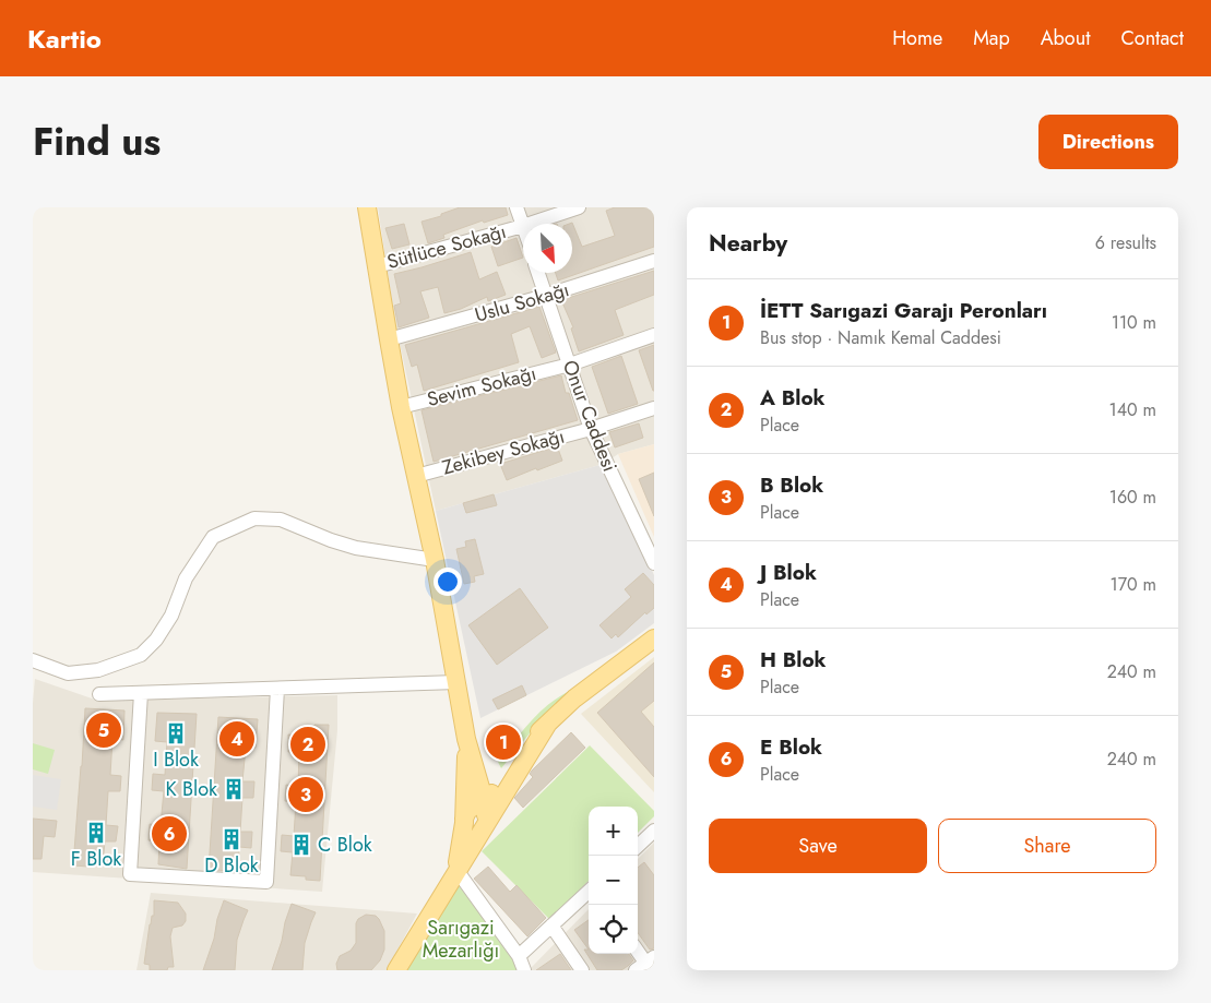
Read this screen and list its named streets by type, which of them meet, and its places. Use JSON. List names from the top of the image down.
{
  "streets": {
    "street": [
      "Sütlüce Sokağı",
      "Uslu Sokağı",
      "Sevim Sokağı",
      "Onur Caddesi",
      "Zekibey Sokağı"
    ]
  },
  "crossings": [
    ["Uslu Sokağı", "Onur Caddesi"],
    ["Sevim Sokağı", "Onur Caddesi"],
    ["Onur Caddesi", "Zekibey Sokağı"]
  ],
  "parks": ["Sarıgazi Mezarlığı"],
  "places": {
    "building": [
      "I Blok",
      "K Blok",
      "F Blok",
      "D Blok",
      "C Blok"
    ]
  },
  "north": "bottom right",
  "page": {
    "header": "Kartio",
    "nav": [
      "Home",
      "Map",
      "About",
      "Contact"
    ],
    "title": "Find us",
    "buttons": [
      "Directions",
      ["Save", "Share"]
    ],
    "heading": ["Nearby", "6 results"],
    "list": [
      {
        "mark": "1",
        "name": "İETT Sarıgazi Garajı Peronları",
        "note": "Bus stop · Namık Kemal Caddesi",
        "value": "110 m"
      },
      {
        "mark": "2",
        "name": "A Blok",
        "note": "Place",
        "value": "140 m"
      },
      {
        "mark": "3",
        "name": "B Blok",
        "note": "Place",
        "value": "160 m"
      },
      {
        "mark": "4",
        "name": "J Blok",
        "note": "Place",
        "value": "170 m"
      },
      {
        "mark": "5",
        "name": "H Blok",
        "note": "Place",
        "value": "240 m"
      },
      {
        "mark": "6",
        "name": "E Blok",
        "note": "Place",
        "value": "240 m"
      }
    ],
    "pins": [
      "5",
      "4",
      "1",
      "2",
      "3",
      "6"
    ],
    "map_buttons": ["+", "−"]
  }
}
